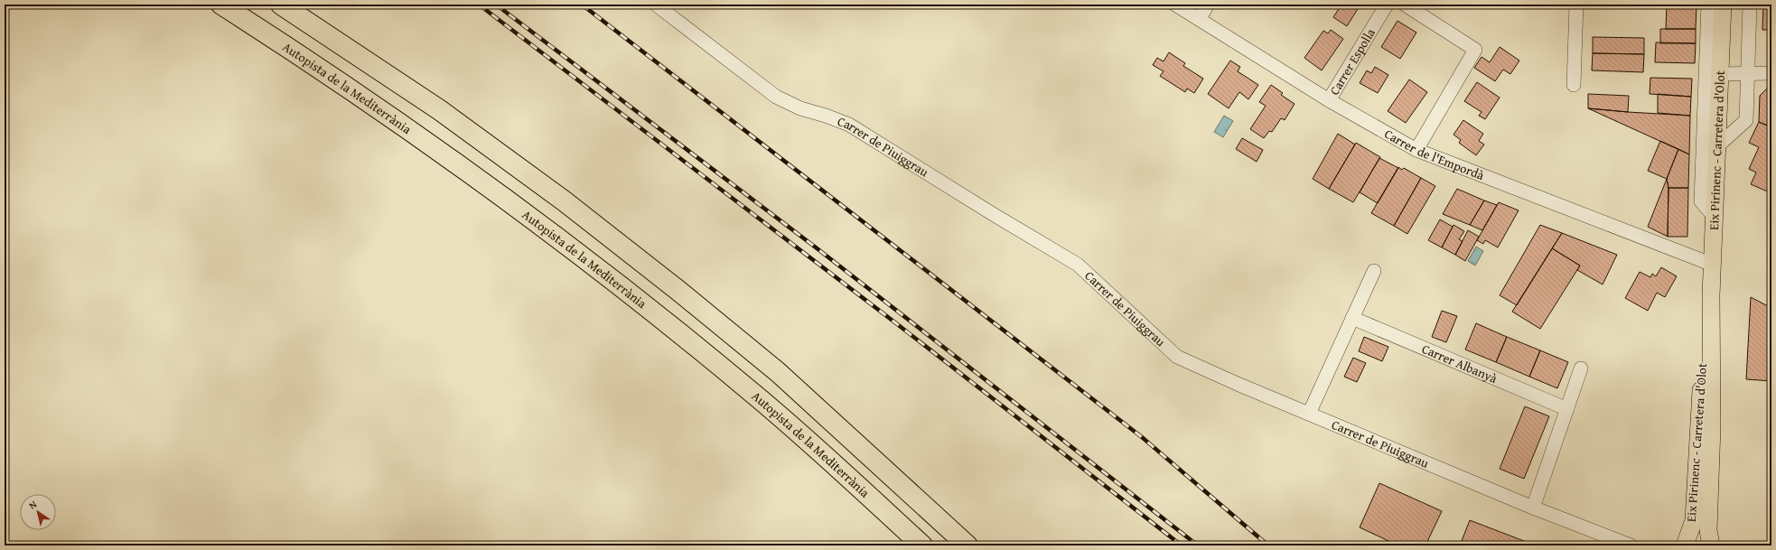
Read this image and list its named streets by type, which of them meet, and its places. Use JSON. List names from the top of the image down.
{
  "streets": {
    "highway": ["Autopista de la Mediterrània"],
    "main road": ["Eix Pirinenc - Carretera d'Olot"],
    "street": [
      "Carrer Espolla",
      "Carrer de Piuiggrau",
      "Carrer de l'Empordà",
      "Carrer Albanyà"
    ]
  },
  "crossings": [
    ["Carrer Espolla", "Carrer de l'Empordà"],
    ["Eix Pirinenc - Carretera d'Olot", "Carrer de l'Empordà"]
  ],
  "north": "top left"
}
